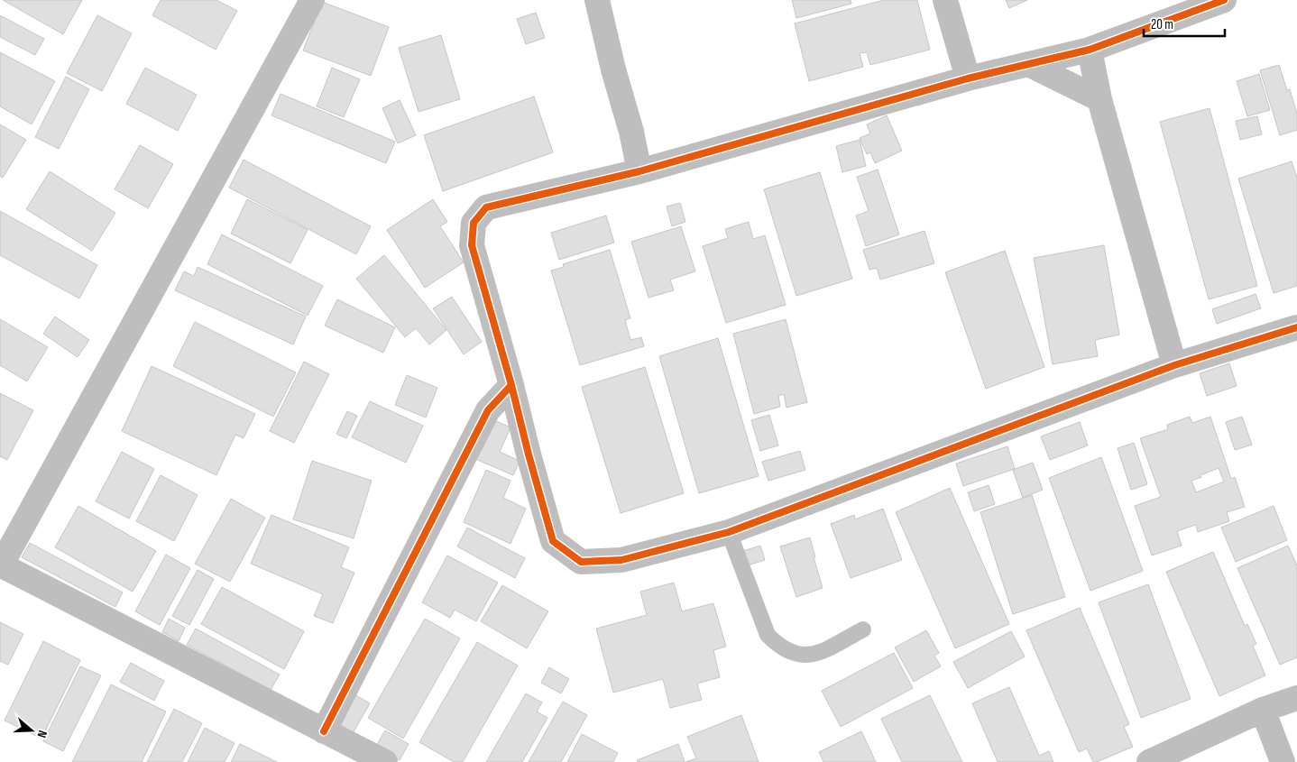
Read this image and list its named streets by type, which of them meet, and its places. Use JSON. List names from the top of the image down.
{
  "scale_bar": "20 m",
  "north": "right"
}
